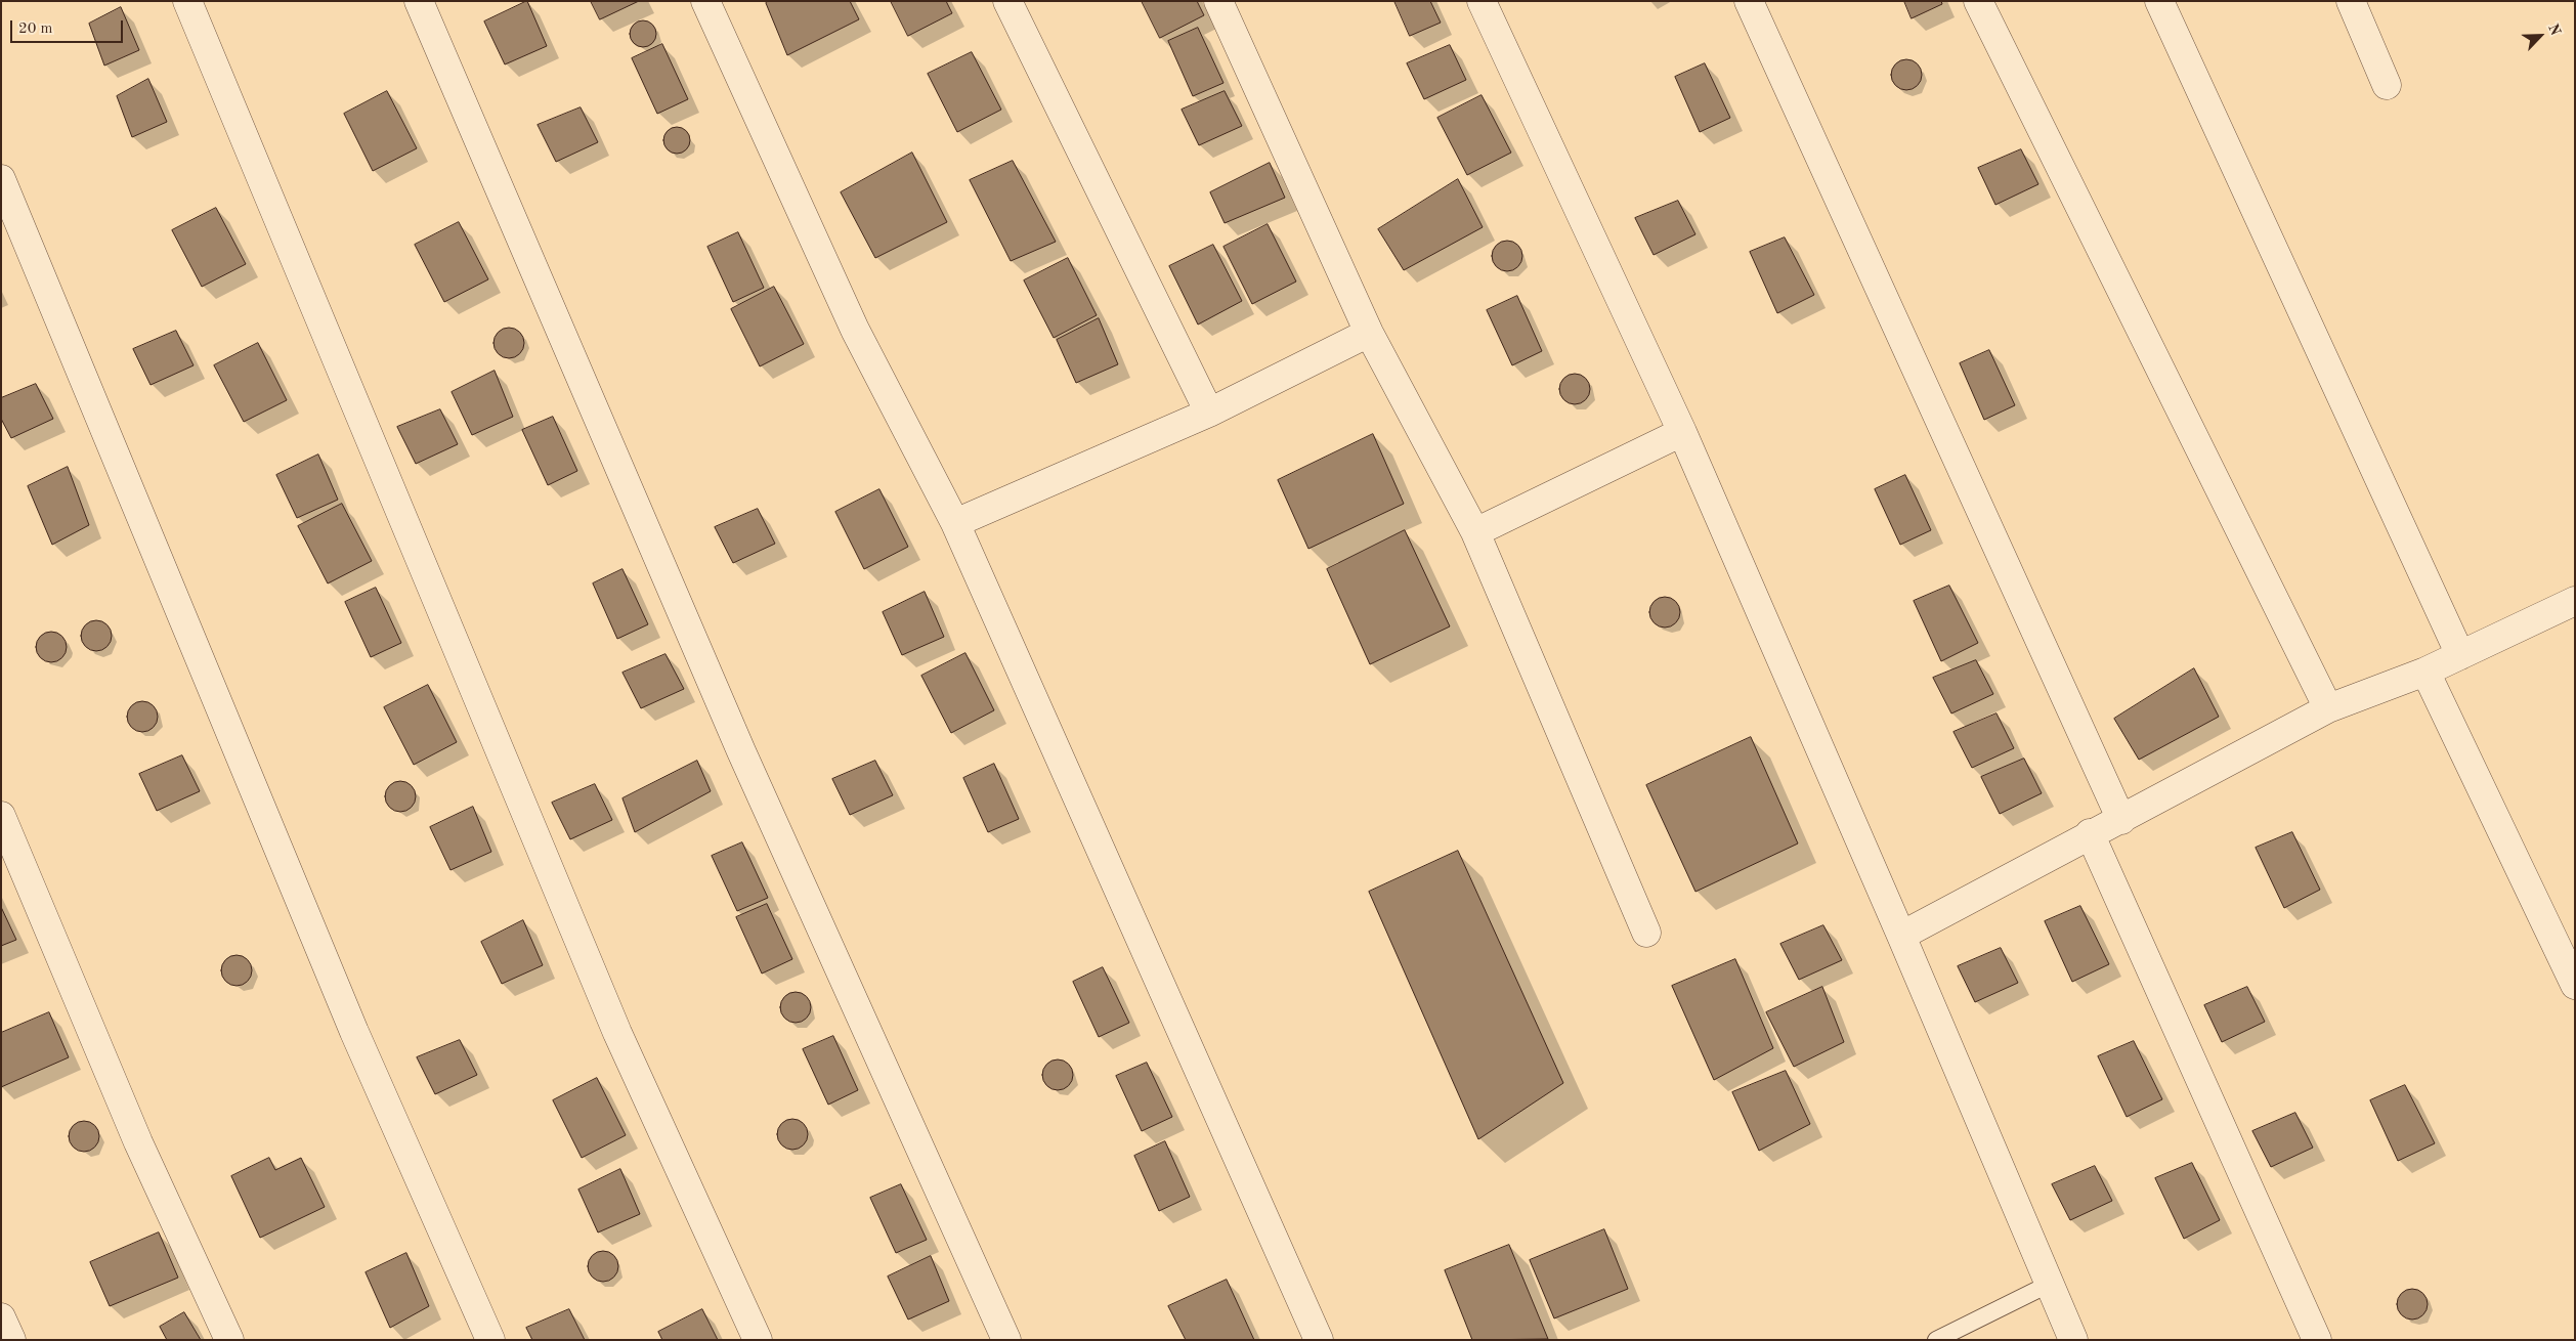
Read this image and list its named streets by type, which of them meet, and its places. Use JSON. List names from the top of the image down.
{
  "scale_bar": "20 m",
  "north": "top right"
}
